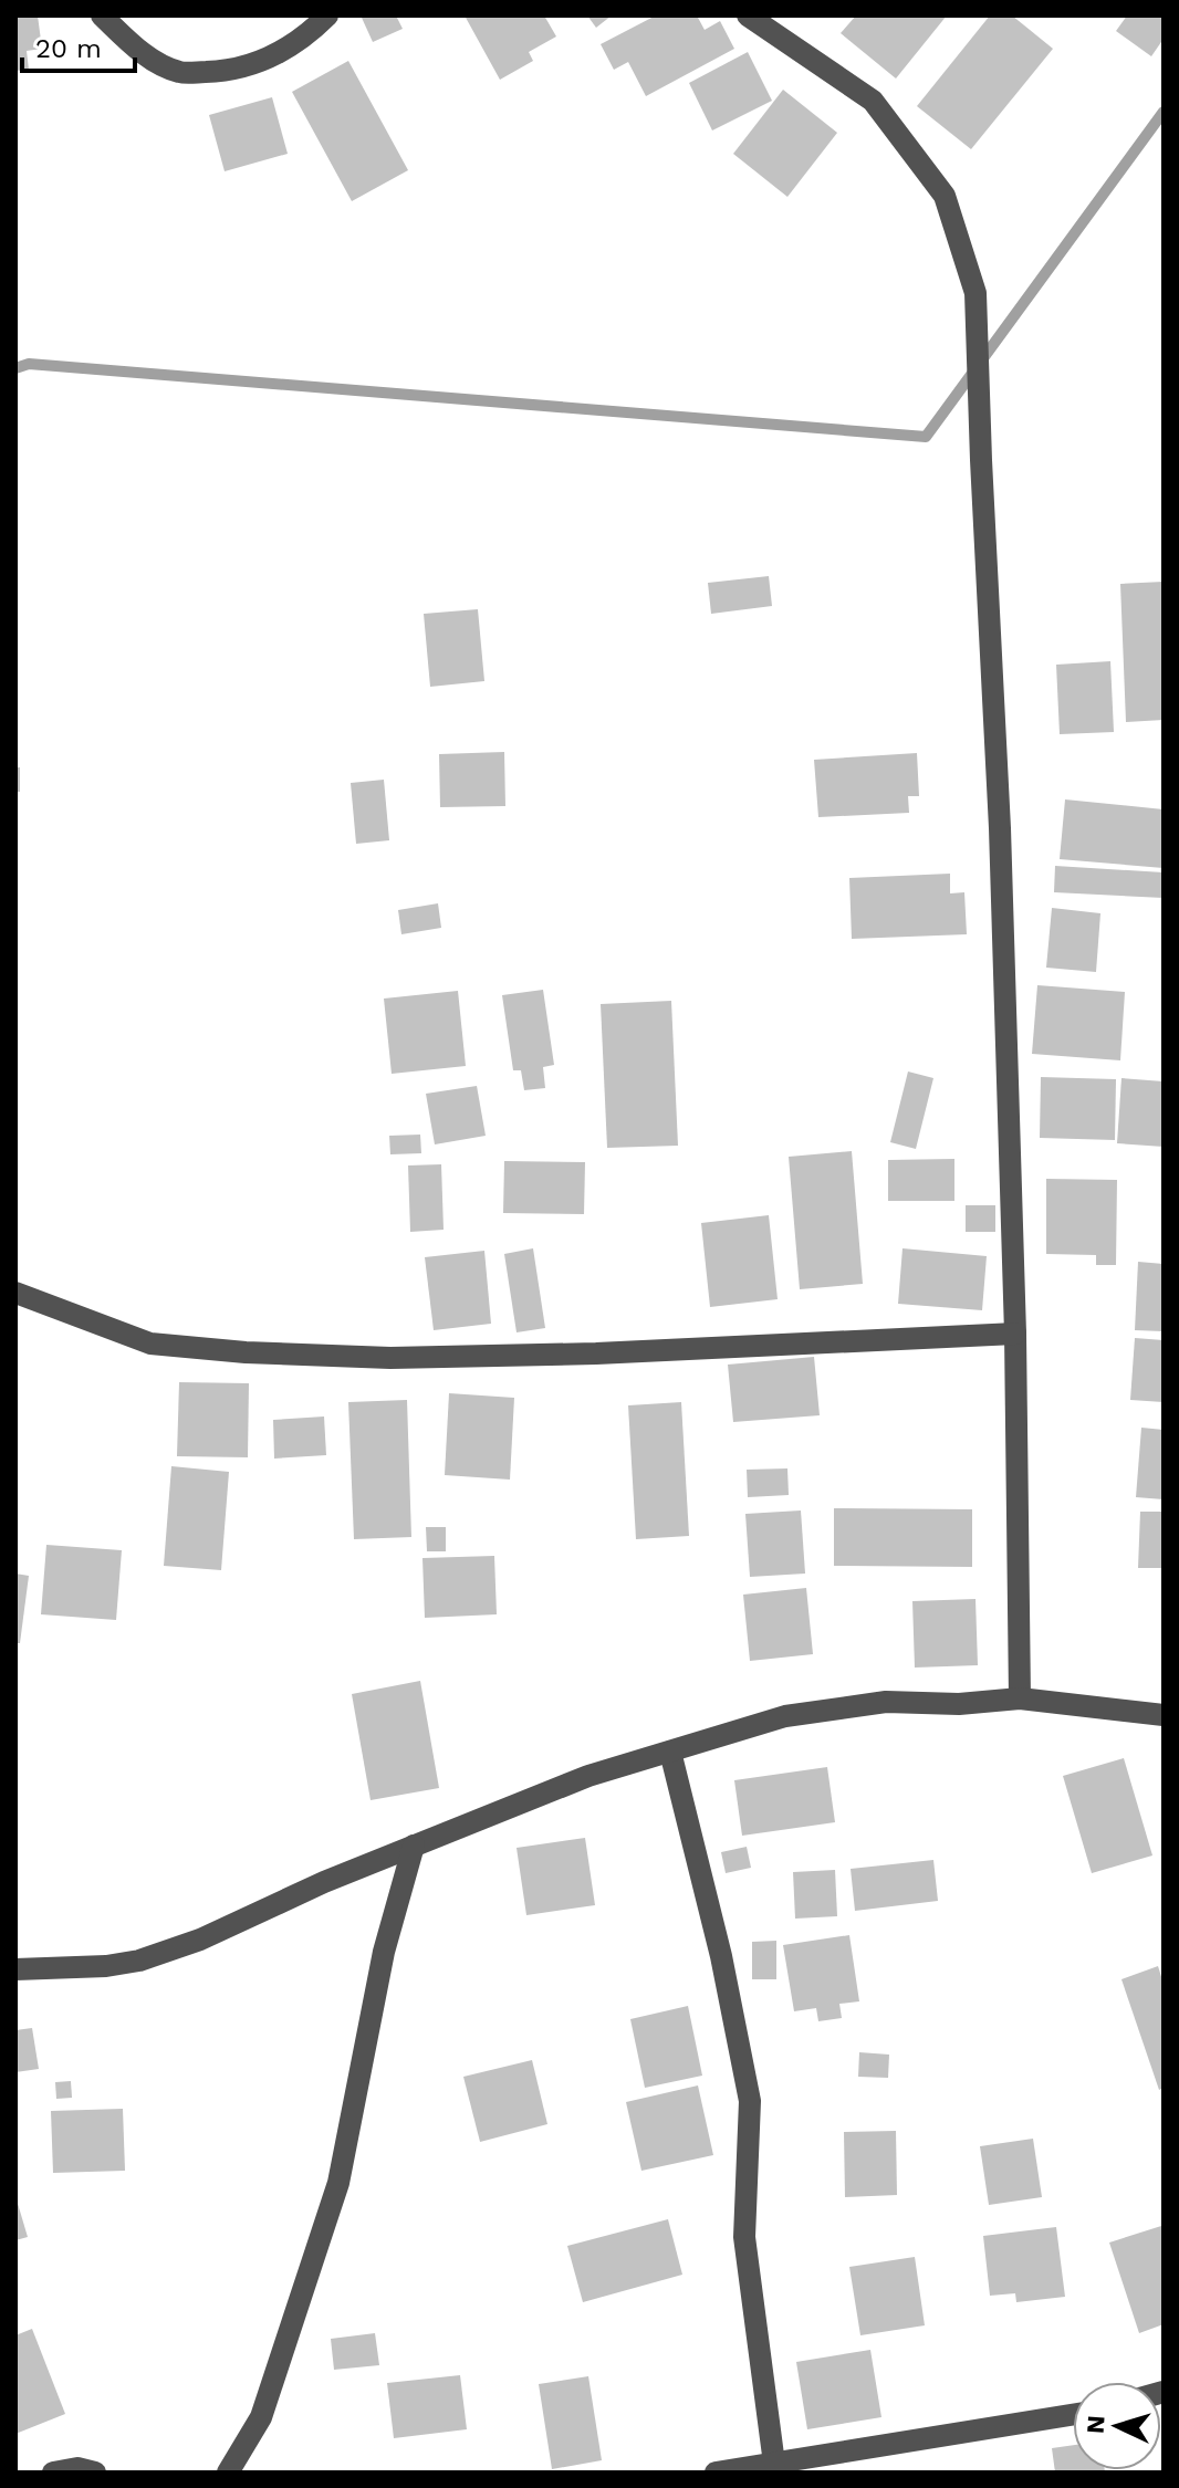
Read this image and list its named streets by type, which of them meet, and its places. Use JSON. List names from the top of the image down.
{
  "scale_bar": "20 m",
  "north": "left"
}
